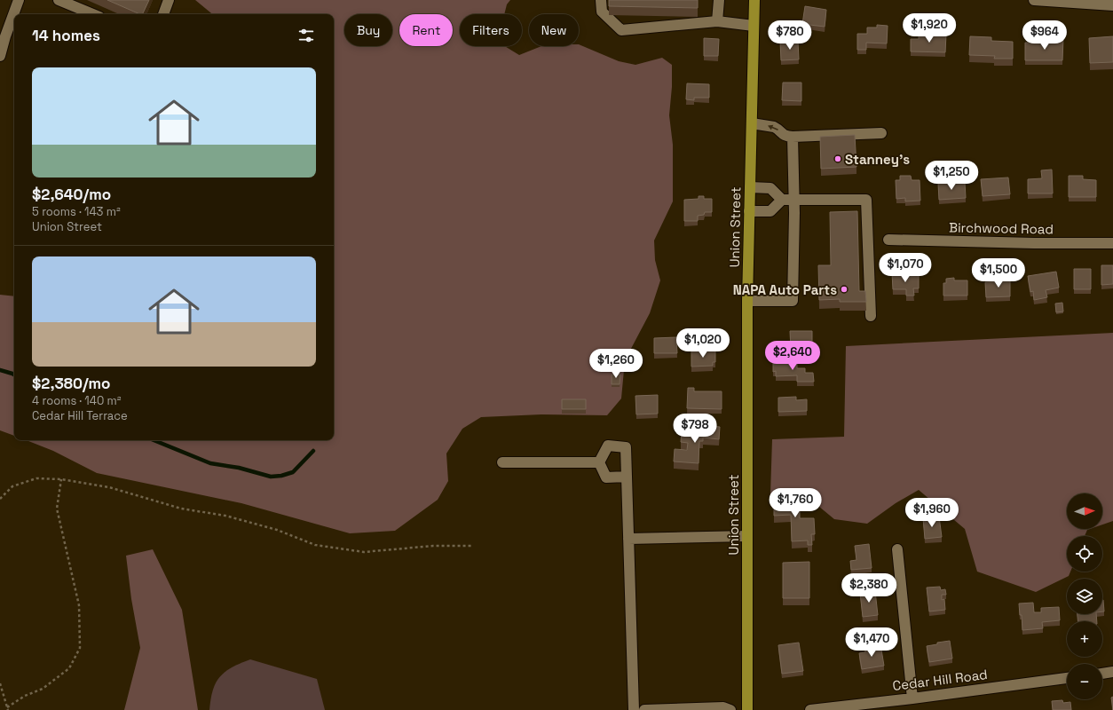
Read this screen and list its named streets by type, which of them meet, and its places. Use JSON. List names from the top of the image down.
{
  "streets": {
    "main road": ["Union Street"],
    "street": ["Birchwood Road", "Cedar Hill Road"]
  },
  "places": ["Stanney's", "NAPA Auto Parts"],
  "north": "right",
  "page": {
    "price": [
      "$1,920",
      "$780",
      "$964",
      "$1,250",
      "$1,070",
      "$1,500",
      "$1,020",
      "$2,640",
      "$1,260",
      "$798",
      "$1,760",
      "$1,960",
      "$2,380",
      "$1,470"
    ],
    "chip": [
      "Buy",
      "Rent",
      "Filters",
      "New"
    ],
    "heading": "14 homes",
    "list": [
      {
        "name": "$2,640/mo",
        "note": "5 rooms · 143 m² · Union Street"
      },
      {
        "name": "$2,380/mo",
        "note": "4 rooms · 140 m² · Cedar Hill Terrace"
      }
    ],
    "map_buttons": ["+", "−"]
  }
}
